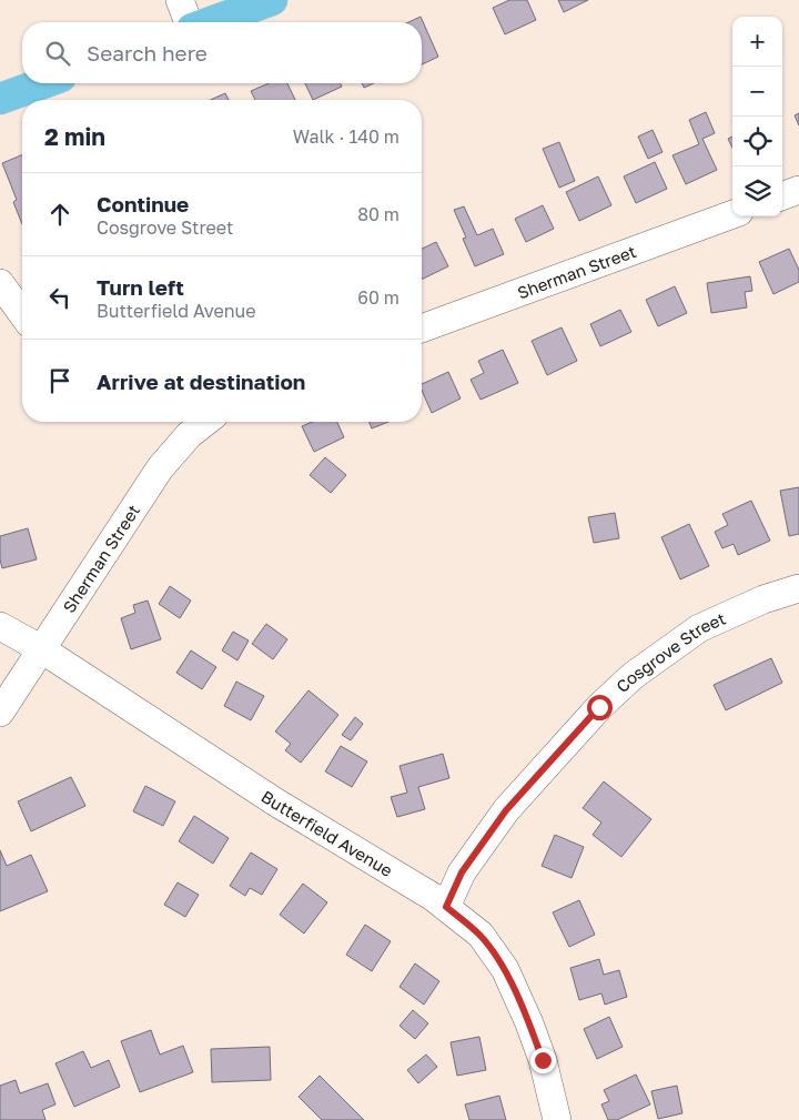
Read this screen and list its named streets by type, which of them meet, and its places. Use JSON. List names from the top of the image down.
{
  "streets": {
    "street": ["Sherman Street", "Cosgrove Street", "Butterfield Avenue"]
  },
  "crossings": [
    ["Sherman Street", "Butterfield Avenue"],
    ["Cosgrove Street", "Butterfield Avenue"]
  ],
  "page": {
    "map_buttons": ["+", "−"],
    "search": "Search here",
    "heading": ["2 min", "Walk · 140 m"],
    "list": [
      ["Continue", "Cosgrove Street", "80 m"],
      ["Turn left", "Butterfield Avenue", "60 m"],
      "Arrive at destination"
    ]
  }
}
